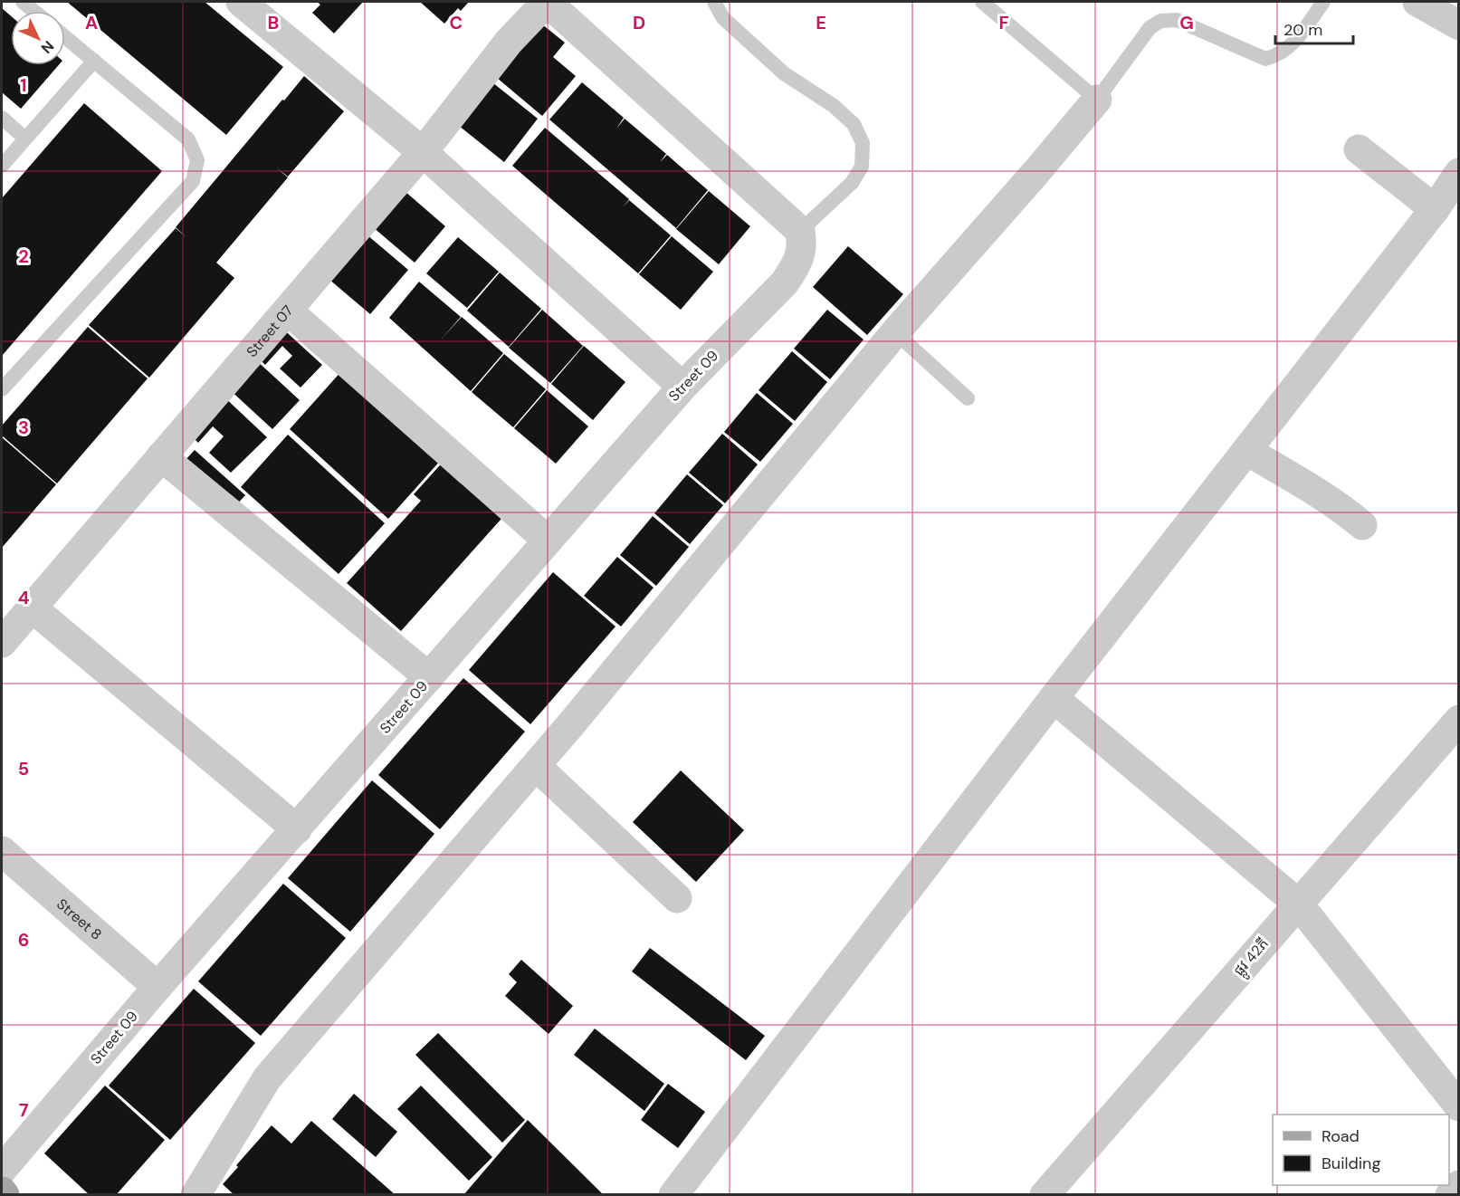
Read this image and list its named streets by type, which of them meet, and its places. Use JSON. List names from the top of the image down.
{
  "streets": {
    "street": [
      "Street 07",
      "Street 09",
      "Street 8",
      "ផ្លូវ 42ភី"
    ]
  },
  "crossings": [
    ["Street 07", "Street 09"],
    ["Street 09", "Street 8"]
  ],
  "legend": ["Road", "Building"],
  "scale_bar": "20 m",
  "north": "bottom right",
  "grid": {
    "columns": [
      "A",
      "B",
      "C",
      "D",
      "E",
      "F",
      "G"
    ],
    "rows": [
      "1",
      "2",
      "3",
      "4",
      "5",
      "6",
      "7"
    ]
  }
}
